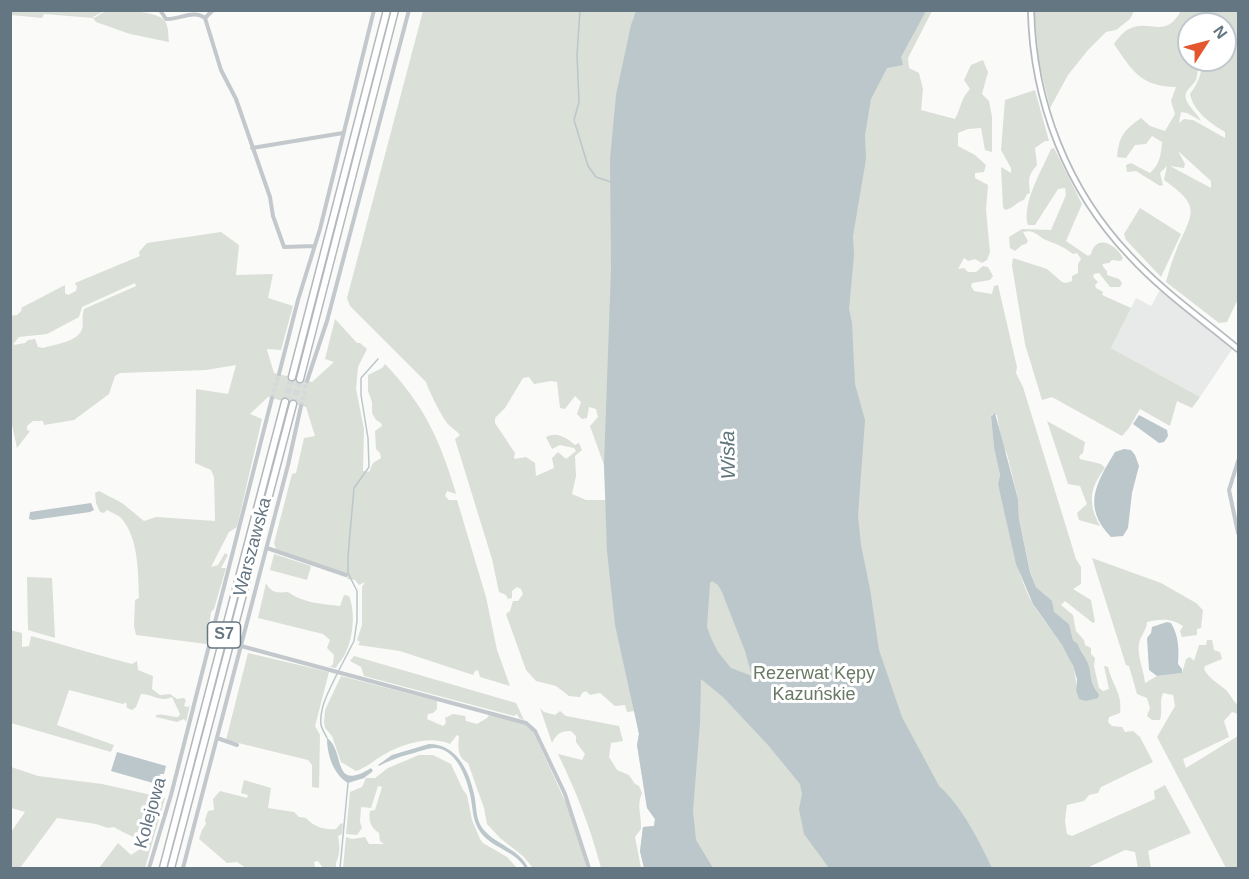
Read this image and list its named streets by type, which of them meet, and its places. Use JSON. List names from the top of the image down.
{
  "streets": {
    "highway": ["S7"],
    "street": ["Warszawska", "Kolejowa"]
  },
  "water": ["Wisła"],
  "parks": ["Rezerwat Kępy Kazuńskie"],
  "north": "top right"
}
